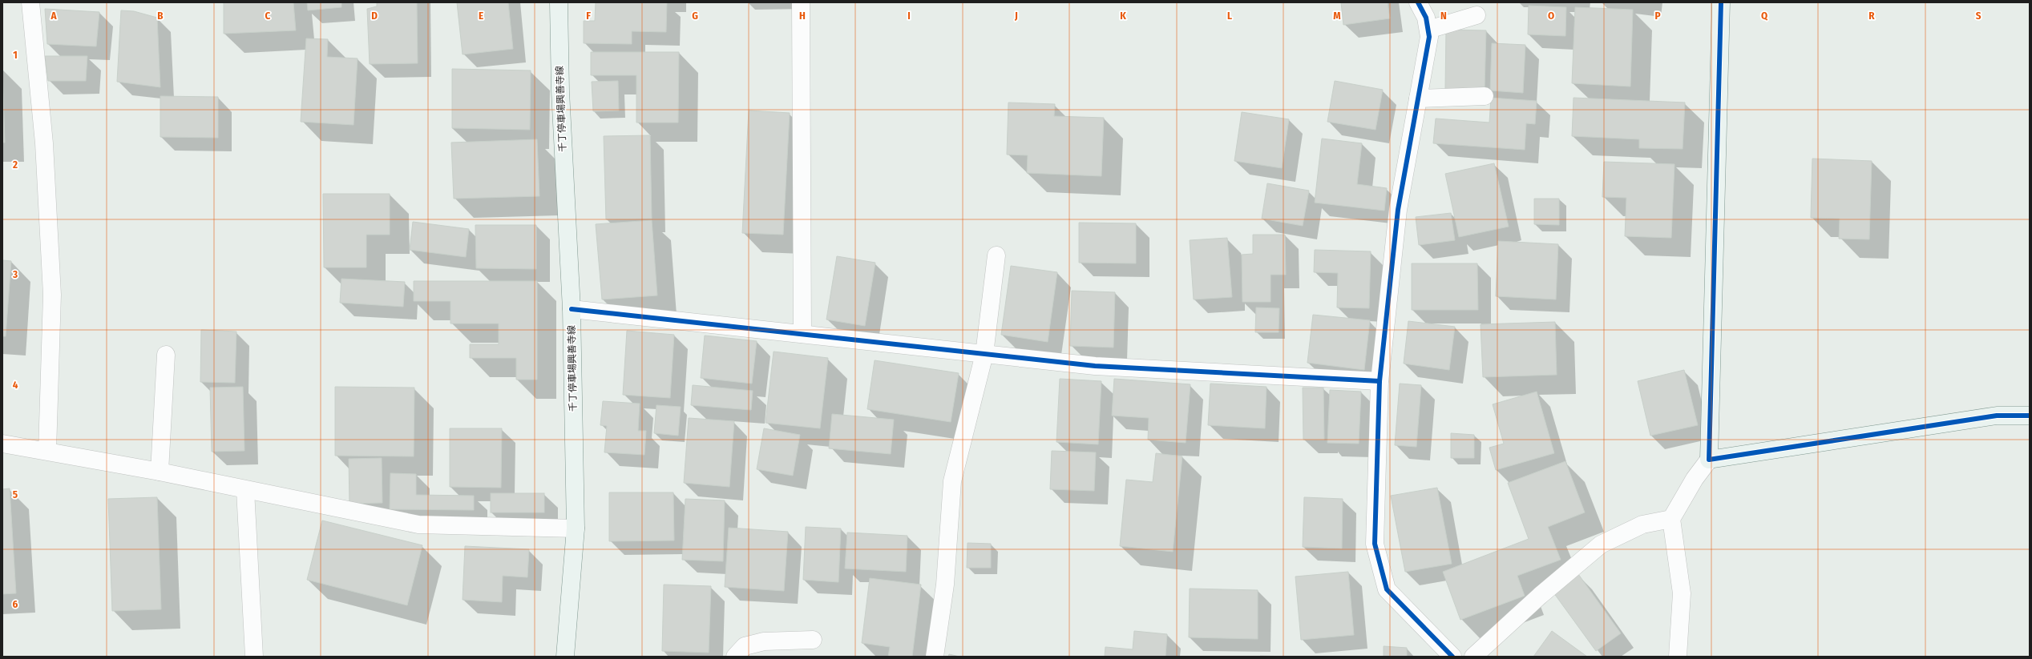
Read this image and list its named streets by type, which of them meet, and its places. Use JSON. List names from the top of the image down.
{
  "streets": {
    "street": ["千丁停車場興善寺線"]
  },
  "grid": {
    "columns": [
      "A",
      "B",
      "C",
      "D",
      "E",
      "F",
      "G",
      "H",
      "I",
      "J",
      "K",
      "L",
      "M",
      "N",
      "O",
      "P",
      "Q",
      "R",
      "S"
    ],
    "rows": [
      "1",
      "2",
      "3",
      "4",
      "5",
      "6"
    ]
  }
}
